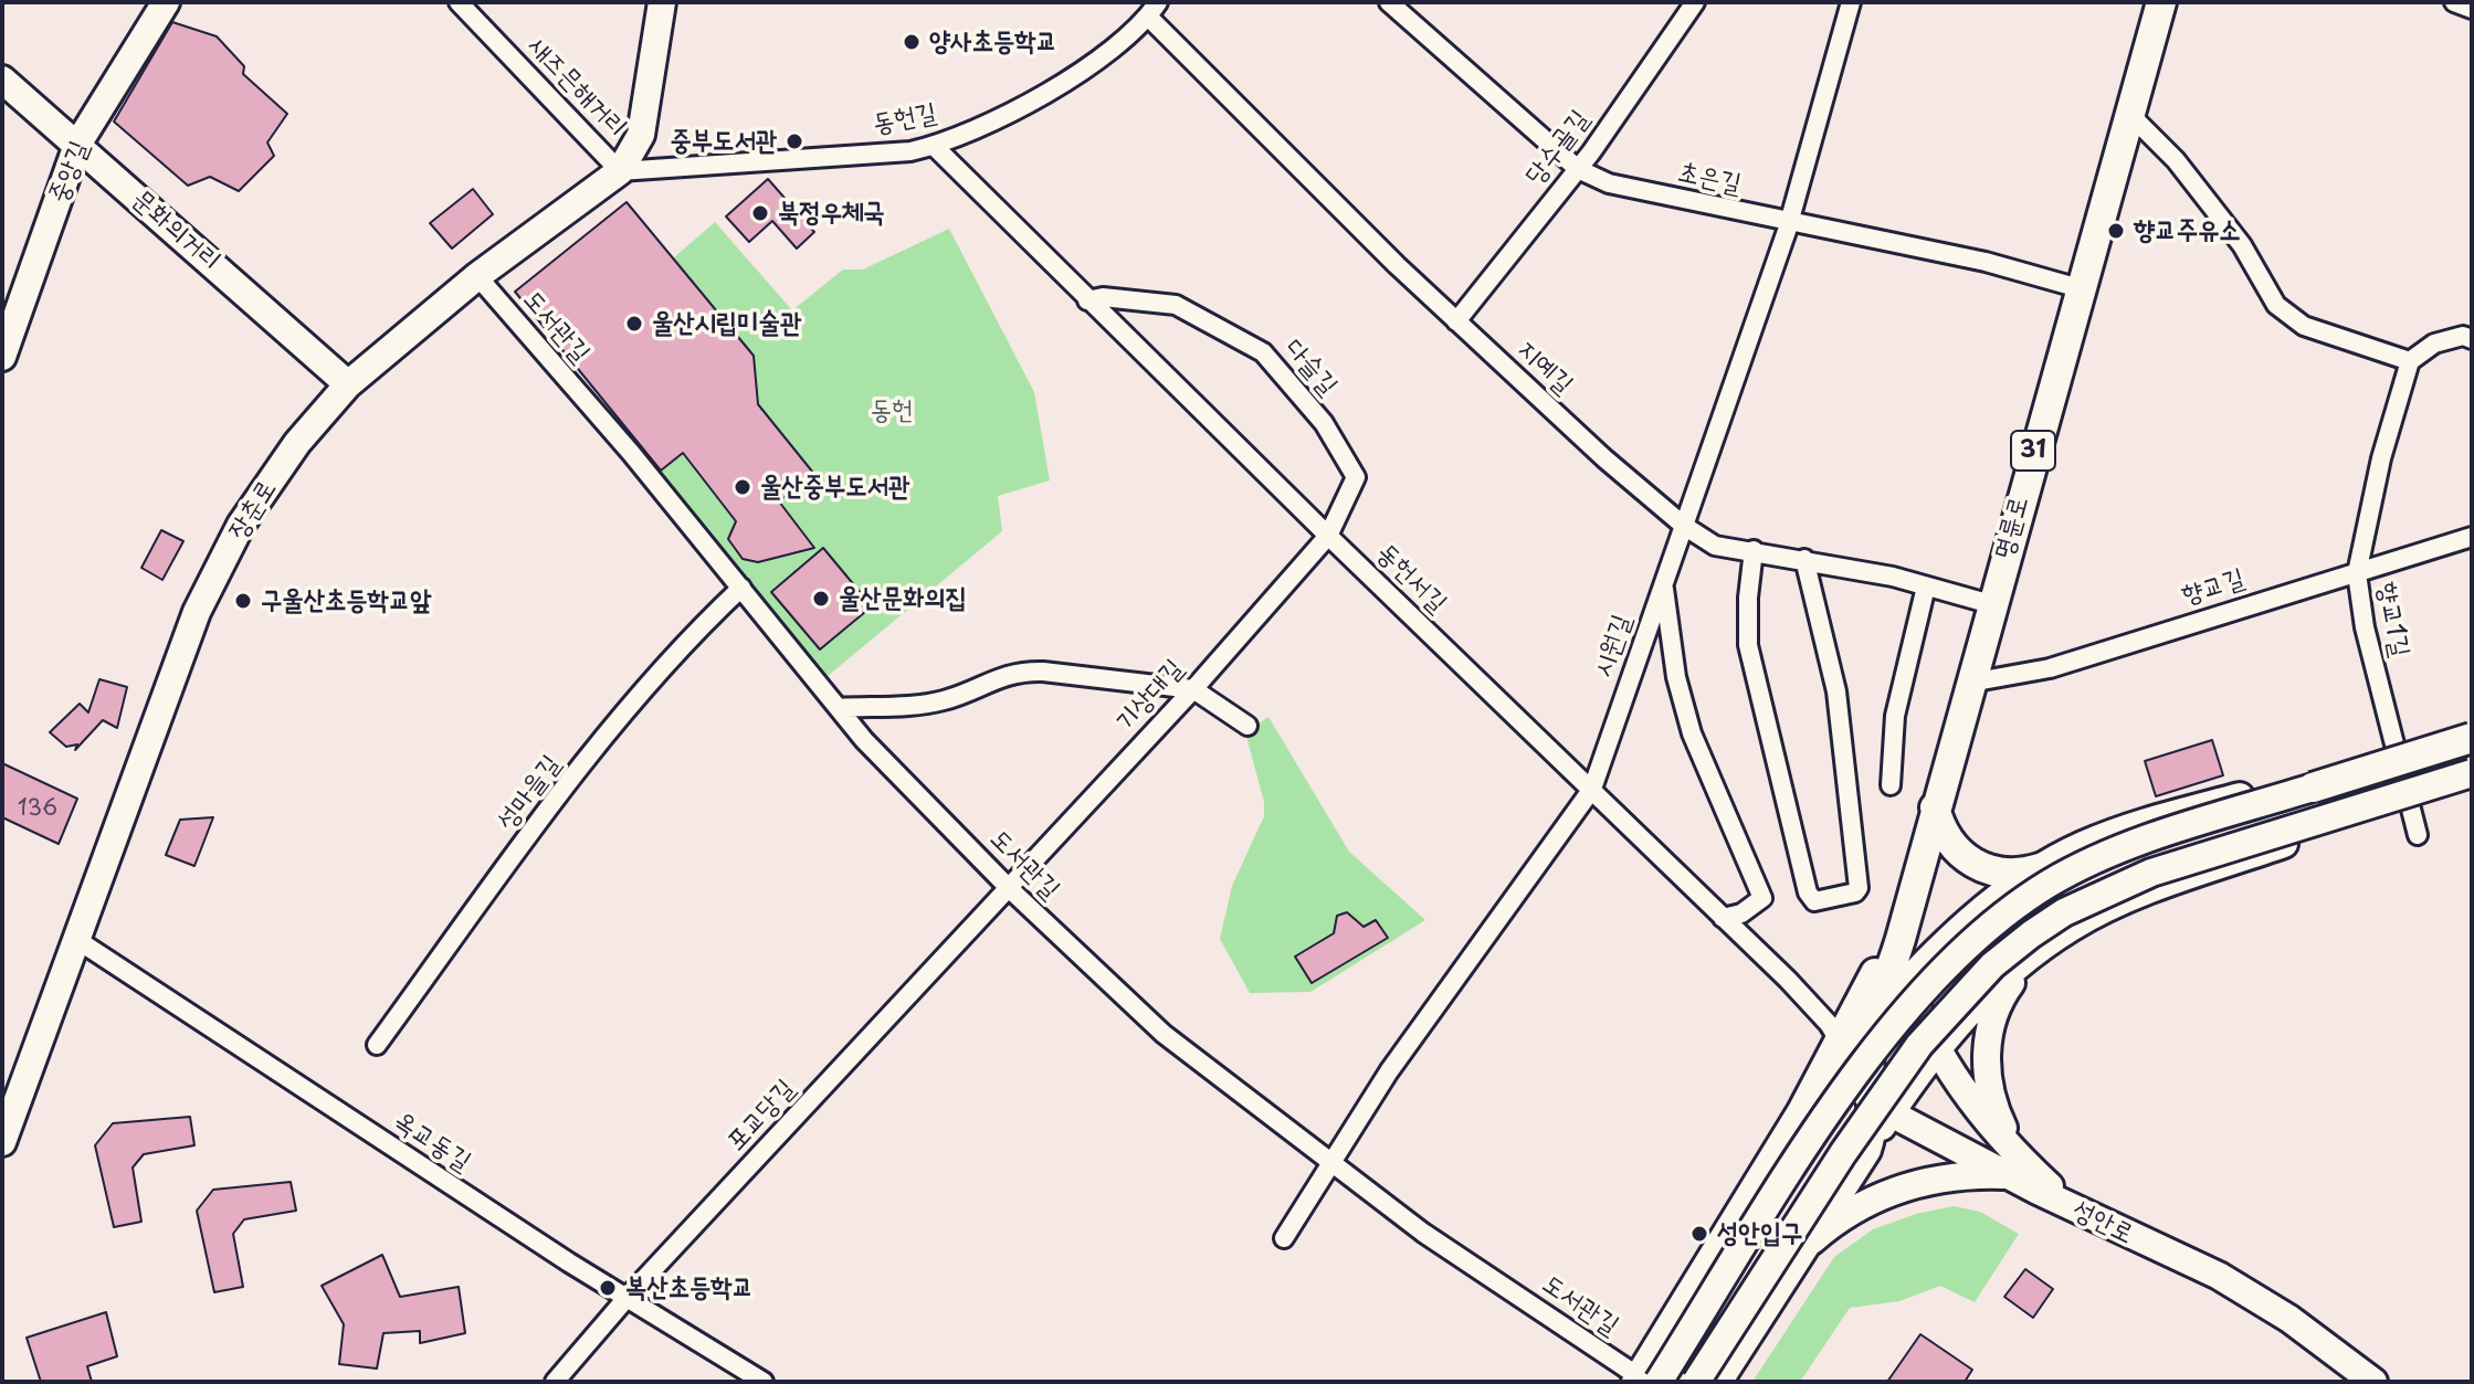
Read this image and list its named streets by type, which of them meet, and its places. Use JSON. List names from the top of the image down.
{
  "streets": {
    "main road": [
      "중앙길",
      "문화의거리",
      "31",
      "장춘로",
      "명륜로",
      "성안로"
    ],
    "street": [
      "새즈믄해거리",
      "동헌길",
      "당수골길",
      "초은길",
      "도서관길",
      "다슬길",
      "지예길",
      "동헌서길",
      "향교길",
      "향교1길",
      "시원길",
      "기상대길",
      "성마을길",
      "포교당길",
      "옥교동길"
    ]
  },
  "crossings": [
    ["새즈믄해거리", "동헌길"],
    ["새즈믄해거리", "장춘로"],
    ["동헌길", "지예길"],
    ["동헌길", "장춘로"],
    ["동헌길", "동헌서길"],
    ["당수골길", "초은길"],
    ["당수골길", "지예길"],
    ["중앙길", "문화의거리"],
    ["초은길", "명륜로"],
    ["초은길", "시원길"],
    ["문화의거리", "장춘로"],
    ["도서관길", "장춘로"],
    ["도서관길", "시원길"],
    ["도서관길", "기상대길"],
    ["도서관길", "성마을길"],
    ["도서관길", "포교당길"],
    ["다슬길", "동헌서길"],
    ["다슬길", "기상대길"],
    ["지예길", "명륜로"],
    ["지예길", "시원길"],
    ["장춘로", "옥교동길"],
    ["명륜로", "향교길"],
    ["동헌서길", "시원길"],
    ["동헌서길", "기상대길"],
    ["향교길", "향교1길"],
    ["기상대길", "포교당길"],
    ["포교당길", "옥교동길"]
  ],
  "parks": ["동헌"],
  "places": [
    "양사초등학교",
    "중부도서관",
    "북정우체국",
    "향교주유소",
    "울산시립미술관",
    "울산중부도서관",
    "울산문화의집",
    "구울산초등학교앞",
    "성안입구",
    "복산초등학교"
  ],
  "house_numbers": ["136"]
}
